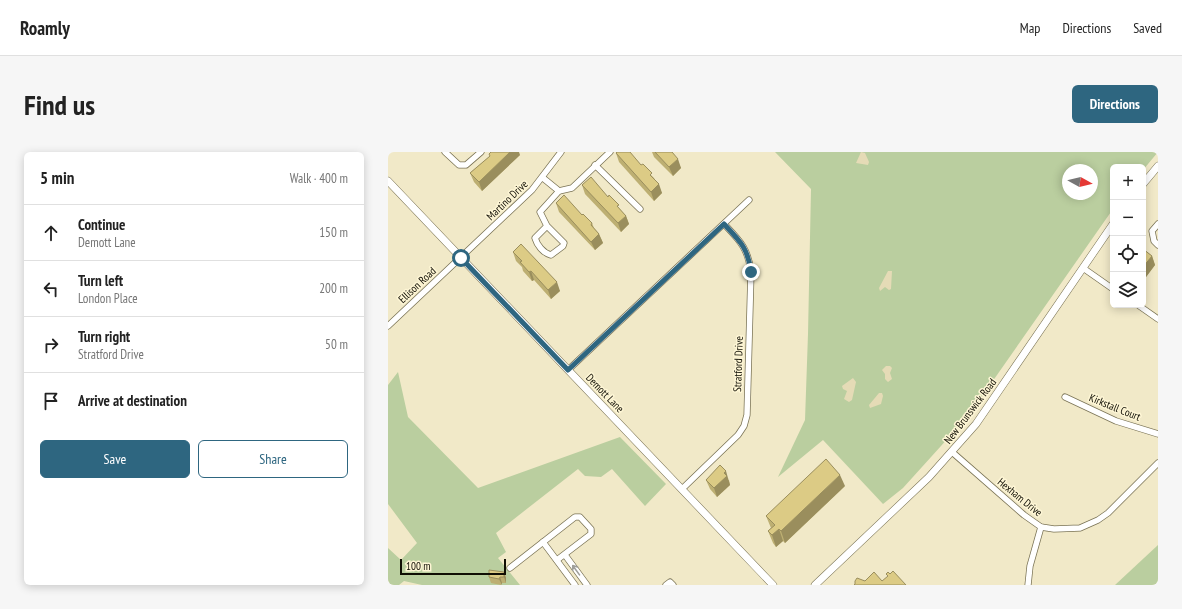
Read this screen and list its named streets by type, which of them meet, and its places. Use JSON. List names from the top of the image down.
{
  "streets": {
    "street": [
      "Martino Drive",
      "Ellison Road",
      "Stratford Drive",
      "Demott Lane",
      "Kirkstall Court",
      "New Brunswick Road",
      "Hexham Drive"
    ]
  },
  "crossings": [
    ["Martino Drive", "Ellison Road"],
    ["Martino Drive", "Demott Lane"],
    ["Ellison Road", "Demott Lane"],
    ["Stratford Drive", "Demott Lane"],
    ["New Brunswick Road", "Hexham Drive"]
  ],
  "scale_bar": "100 m",
  "north": "right",
  "page": {
    "header": "Roamly",
    "nav": ["Map", "Directions", "Saved"],
    "buttons": [
      "Directions",
      ["Save", "Share"]
    ],
    "title": "Find us",
    "heading": ["5 min", "Walk · 400 m"],
    "map_buttons": ["+", "−"],
    "list": [
      ["Continue", "Demott Lane", "150 m"],
      ["Turn left", "London Place", "200 m"],
      ["Turn right", "Stratford Drive", "50 m"],
      "Arrive at destination"
    ],
    "scale": "100 m"
  }
}
